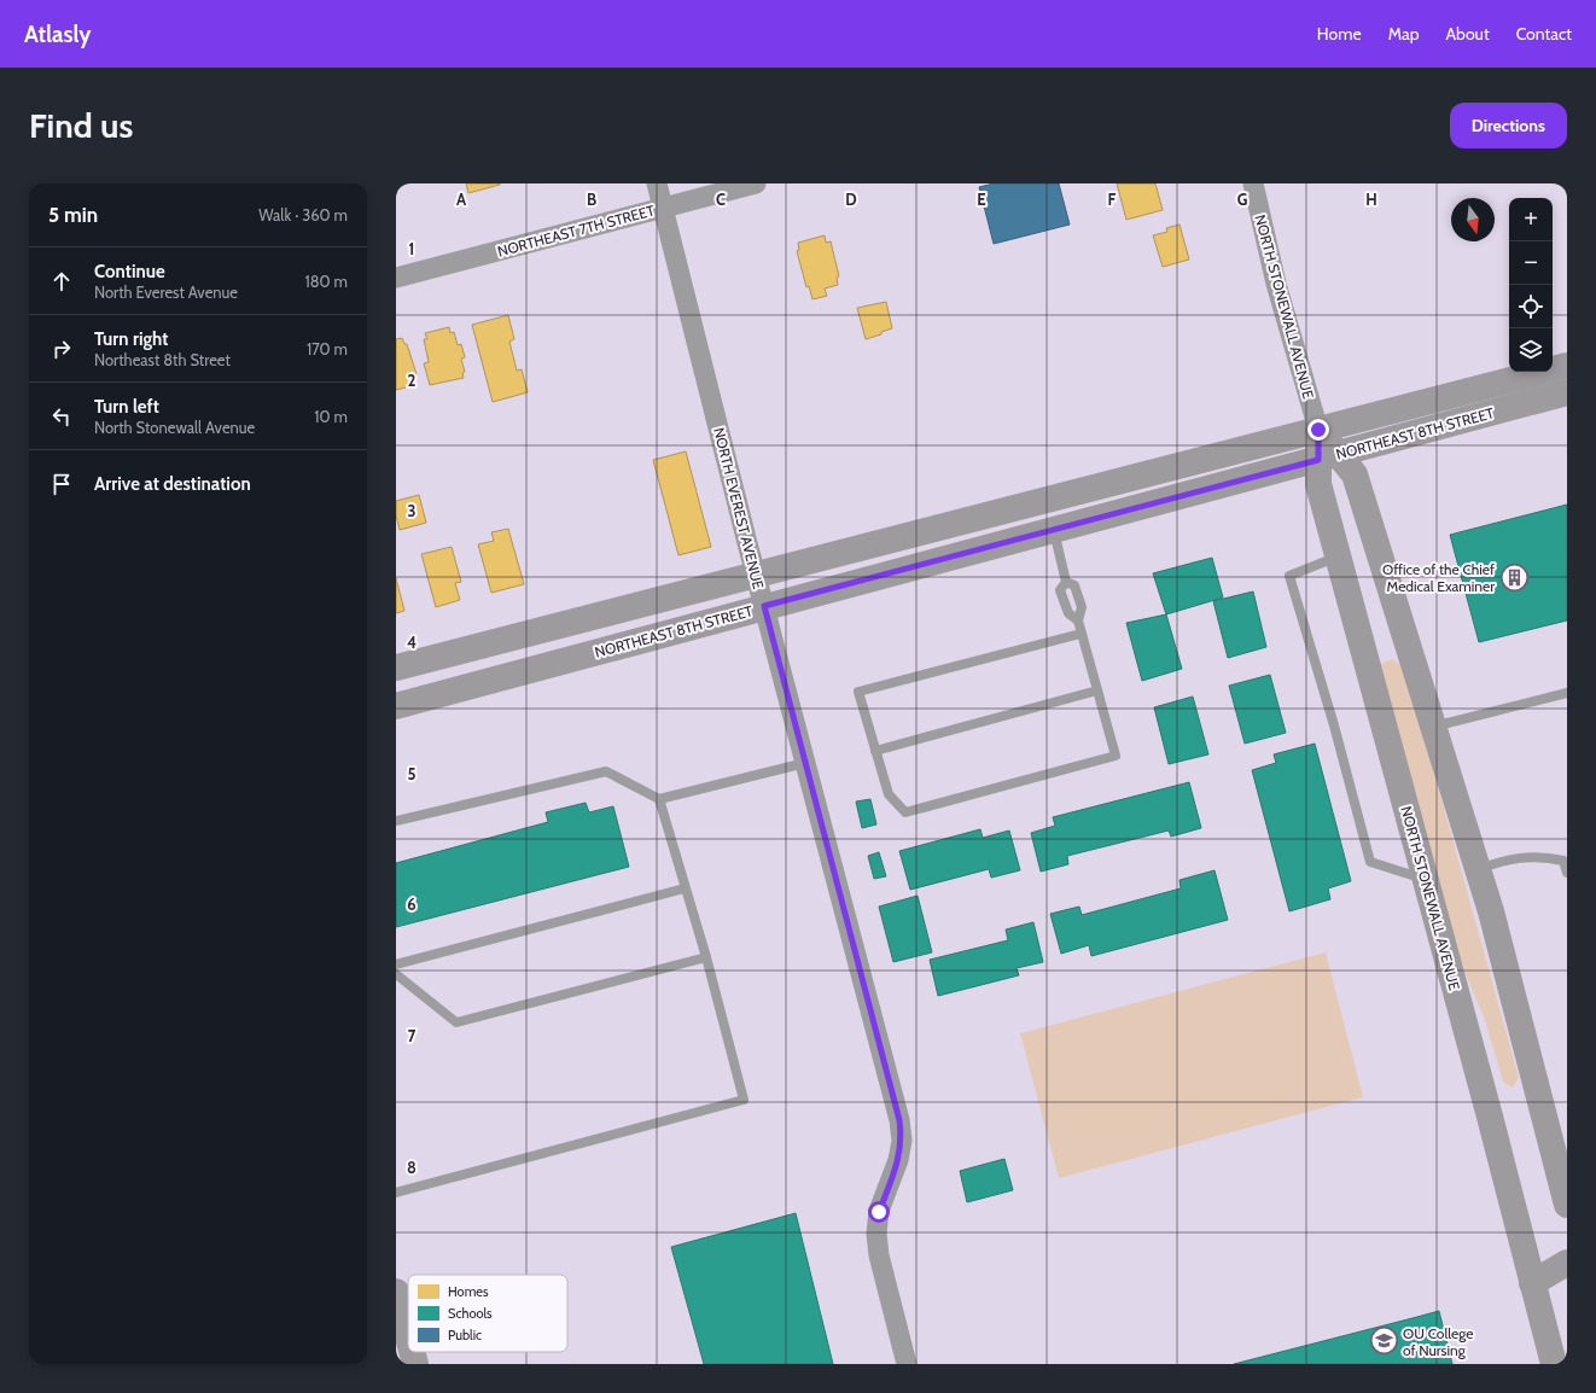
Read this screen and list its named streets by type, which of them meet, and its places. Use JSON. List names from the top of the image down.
{
  "streets": {
    "main road": ["NORTH STONEWALL AVENUE", "NORTHEAST 8TH STREET"],
    "street": ["NORTHEAST 7TH STREET", "NORTH EVEREST AVENUE"]
  },
  "crossings": [
    ["NORTHEAST 7TH STREET", "NORTH EVEREST AVENUE"],
    ["NORTH STONEWALL AVENUE", "NORTHEAST 8TH STREET"],
    ["NORTHEAST 8TH STREET", "NORTH EVEREST AVENUE"]
  ],
  "places": {
    "building": ["Office of the Chief Medical Examiner"],
    "school or university": ["OU College of Nursing"]
  },
  "legend": ["Homes", "Schools", "Public"],
  "north": "bottom",
  "page": {
    "header": "Atlasly",
    "nav": [
      "Home",
      "Map",
      "About",
      "Contact"
    ],
    "buttons": "Directions",
    "title": "Find us",
    "heading": ["5 min", "Walk · 360 m"],
    "map_buttons": ["+", "−"],
    "list": [
      ["Continue", "North Everest Avenue", "180 m"],
      ["Turn right", "Northeast 8th Street", "170 m"],
      ["Turn left", "North Stonewall Avenue", "10 m"],
      "Arrive at destination"
    ]
  },
  "grid": {
    "columns": [
      "A",
      "B",
      "C",
      "D",
      "E",
      "F",
      "G",
      "H"
    ],
    "rows": [
      "1",
      "2",
      "3",
      "4",
      "5",
      "6",
      "7",
      "8"
    ]
  }
}
